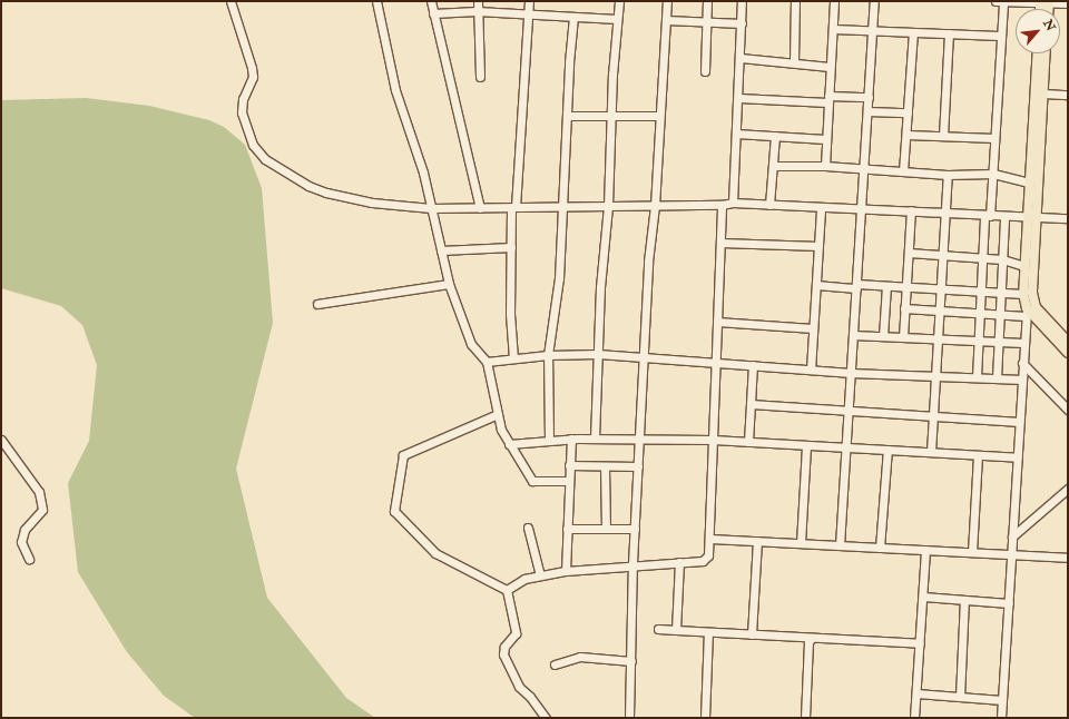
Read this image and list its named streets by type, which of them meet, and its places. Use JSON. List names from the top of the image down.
{
  "north": "top right"
}
